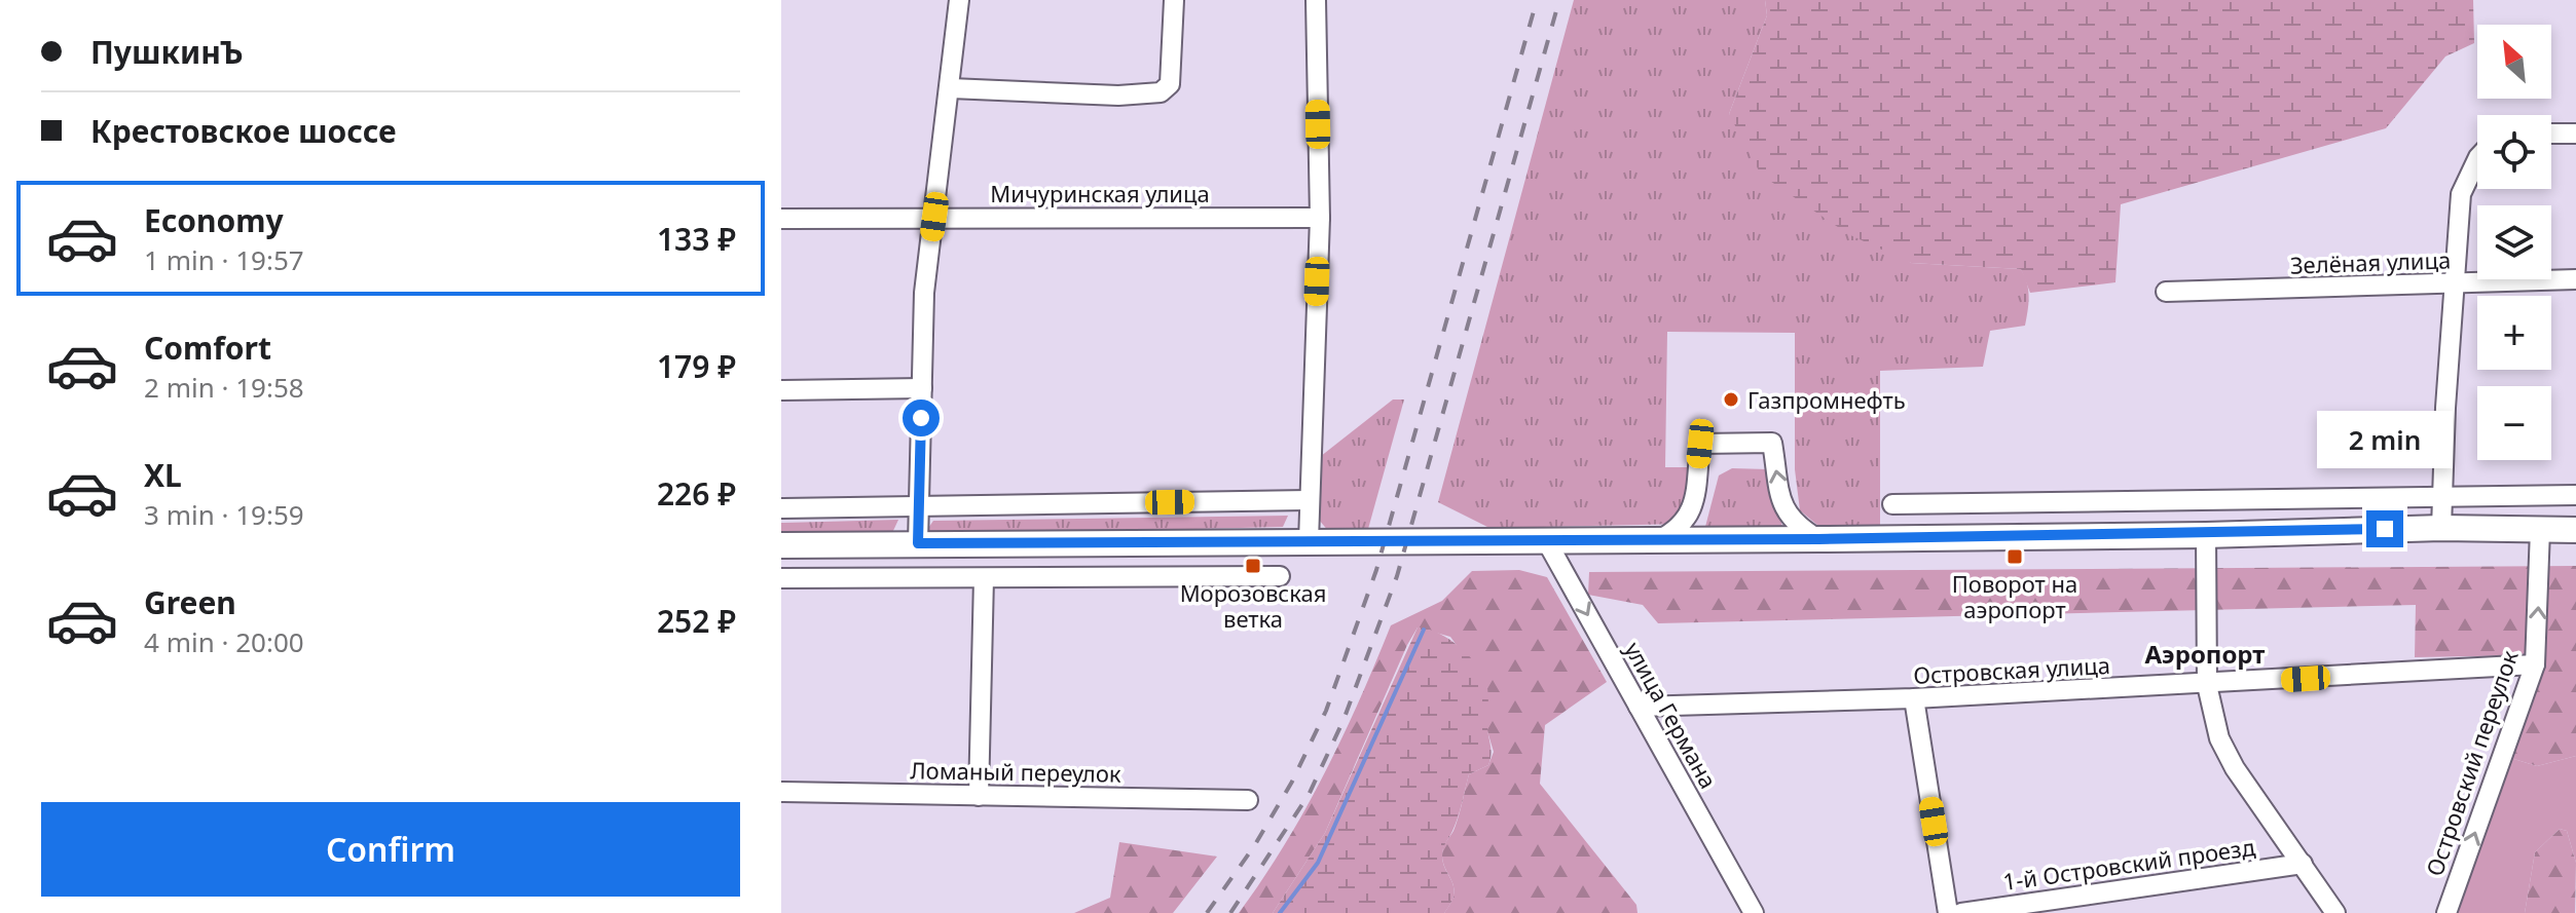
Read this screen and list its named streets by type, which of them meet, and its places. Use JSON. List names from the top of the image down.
{
  "streets": {
    "street": [
      "Мичуринская улица",
      "Зелёная улица",
      "Островская улица",
      "улица Германа",
      "Островский переулок",
      "Ломаный переулок",
      "1-й Островский проезд"
    ]
  },
  "crossings": [
    ["Островская улица", "улица Германа"],
    ["Островская улица", "Островский переулок"]
  ],
  "one_way": ["улица Германа", "Островский переулок"],
  "districts": ["Аэропорт"],
  "places": {
    "other": ["Газпромнефть"],
    "transit": ["Поворот на аэропорт", "Морозовская ветка"]
  },
  "north": "top left",
  "page": {
    "banner": ["ПушкинЪ", "Крестовское шоссе"],
    "map_buttons": ["+", "−"],
    "list": [
      {
        "name": "Economy",
        "note": "1 min · 19:57",
        "value": "133 ₽"
      },
      {
        "name": "Comfort",
        "note": "2 min · 19:58",
        "value": "179 ₽"
      },
      {
        "name": "XL",
        "note": "3 min · 19:59",
        "value": "226 ₽"
      },
      {
        "name": "Green",
        "note": "4 min · 20:00",
        "value": "252 ₽"
      }
    ],
    "bubble": "2 min",
    "buttons": "Confirm"
  }
}
